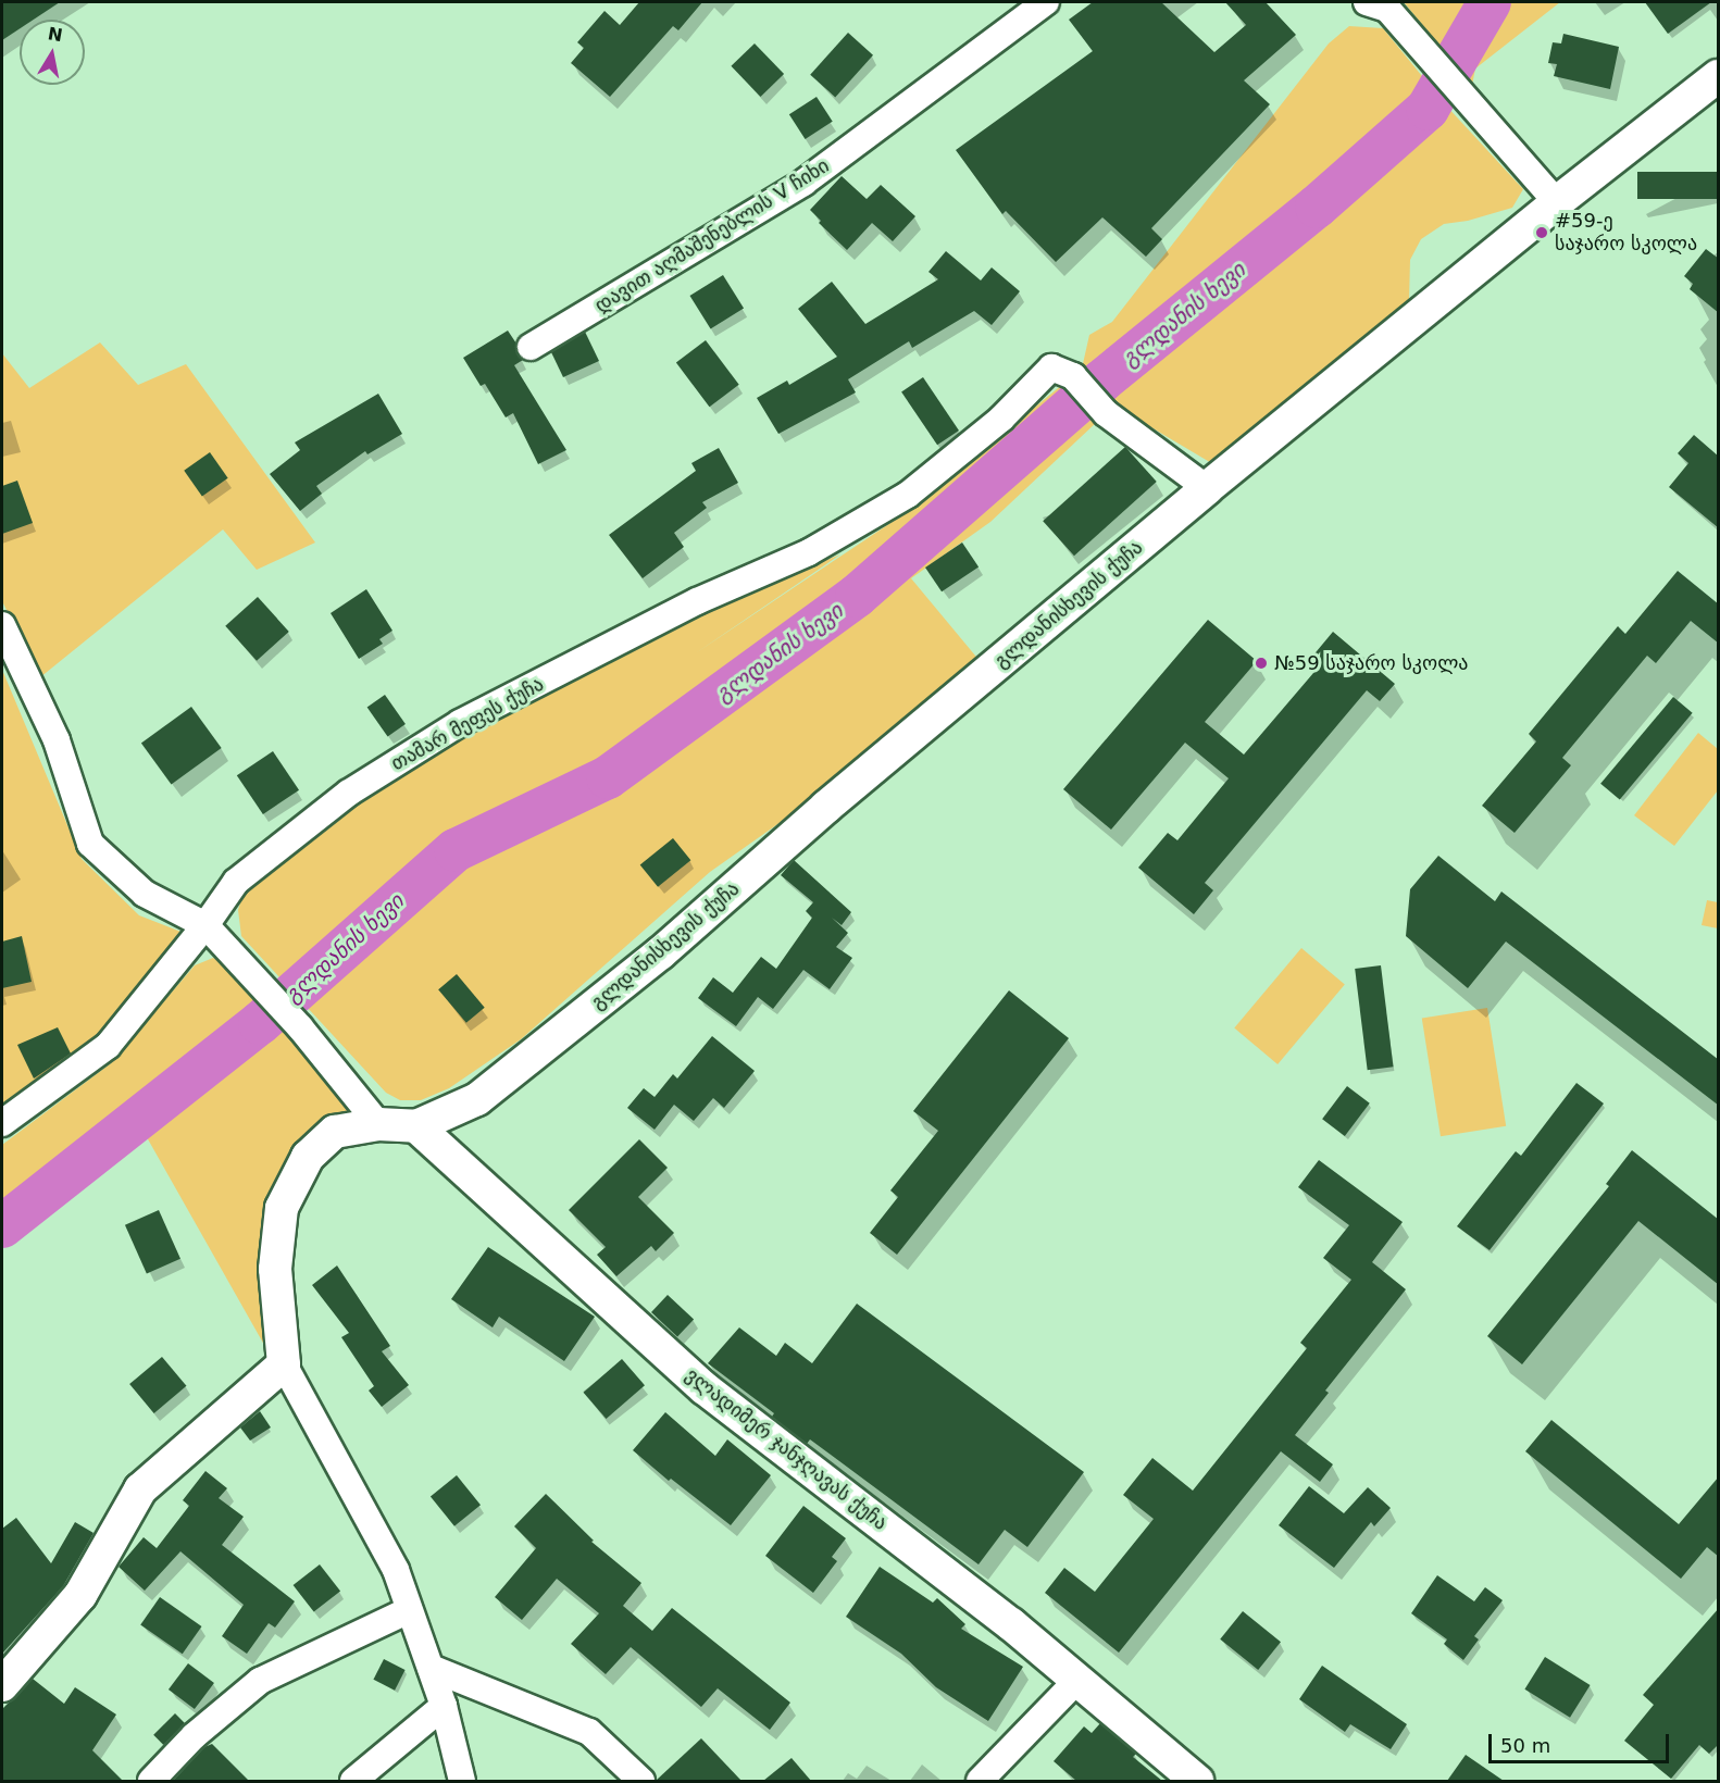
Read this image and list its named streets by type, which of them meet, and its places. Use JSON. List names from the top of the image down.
{
  "streets": {
    "street": [
      "დავით აღმაშენებლის V ჩიხი",
      "გლდანისხევის ქუჩა",
      "თამარ მეფეს ქუჩა",
      "ვლადიმერ ჯანჯღავას ქუჩა"
    ]
  },
  "crossings": [
    ["გლდანისხევის ქუჩა", "თამარ მეფეს ქუჩა"],
    ["გლდანისხევის ქუჩა", "ვლადიმერ ჯანჯღავას ქუჩა"]
  ],
  "water": ["გლდანის ხევი"],
  "places": ["#59-ე საჯარო სკოლა", "№59 საჯარო სკოლა"],
  "scale_bar": "50 m",
  "north": "top"
}
